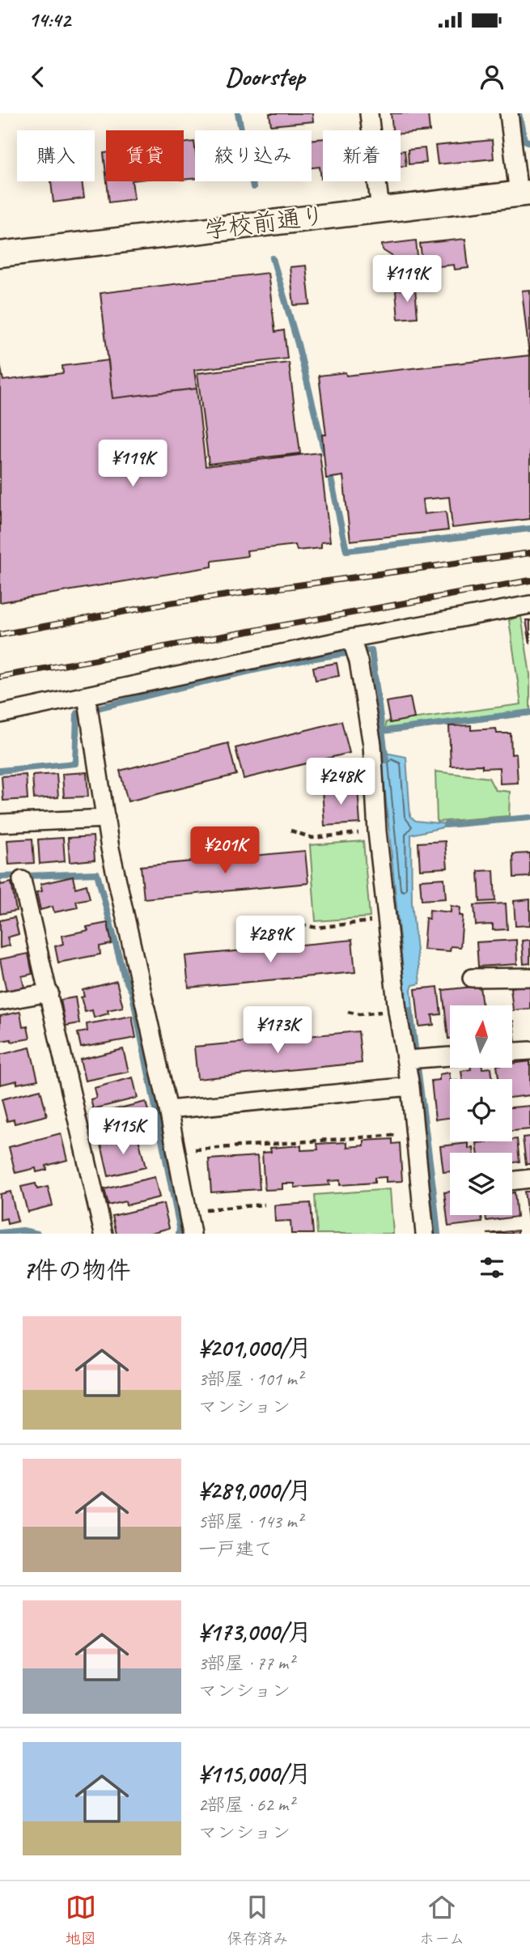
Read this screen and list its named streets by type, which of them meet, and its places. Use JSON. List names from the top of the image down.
{
  "streets": {
    "main road": ["学校前通り"]
  },
  "north": "top",
  "page": {
    "status": "14:42",
    "header": "Doorstep",
    "chip": [
      "購入",
      "賃貸",
      "絞り込み",
      "新着"
    ],
    "price": [
      "¥119K",
      "¥119K",
      "¥248K",
      "¥201K",
      "¥289K",
      "¥173K",
      "¥115K"
    ],
    "heading": "7件の物件",
    "list": [
      {
        "name": "¥201,000/月",
        "note": "3部屋 · 101 m² · マンション"
      },
      {
        "name": "¥289,000/月",
        "note": "5部屋 · 143 m² · 一戸建て"
      },
      {
        "name": "¥173,000/月",
        "note": "3部屋 · 77 m² · マンション"
      },
      {
        "name": "¥115,000/月",
        "note": "2部屋 · 62 m² · マンション"
      }
    ],
    "tabs": ["地図", "保存済み", "ホーム"]
  }
}
